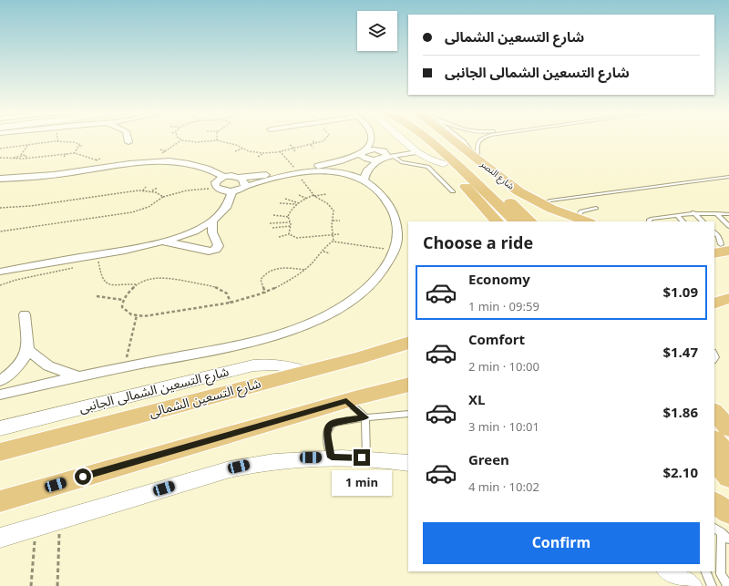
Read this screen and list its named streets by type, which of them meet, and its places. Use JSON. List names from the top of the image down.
{
  "streets": {
    "main road": ["شارع النصر", "شارع التسعين الشمالى"],
    "street": ["شارع التسعين الشمالى الجانبى"]
  },
  "crossings": [
    ["شارع التسعين الشمالى الجانبى", "شارع التسعين الشمالى"]
  ],
  "page": {
    "banner": ["شارع التسعين الشمالى", "شارع التسعين الشمالى الجانبى"],
    "heading": "Choose a ride",
    "list": [
      {
        "name": "Economy",
        "note": "1 min · 09:59",
        "value": "$1.09"
      },
      {
        "name": "Comfort",
        "note": "2 min · 10:00",
        "value": "$1.47"
      },
      {
        "name": "XL",
        "note": "3 min · 10:01",
        "value": "$1.86"
      },
      {
        "name": "Green",
        "note": "4 min · 10:02",
        "value": "$2.10"
      }
    ],
    "bubble": "1 min",
    "buttons": "Confirm"
  }
}
